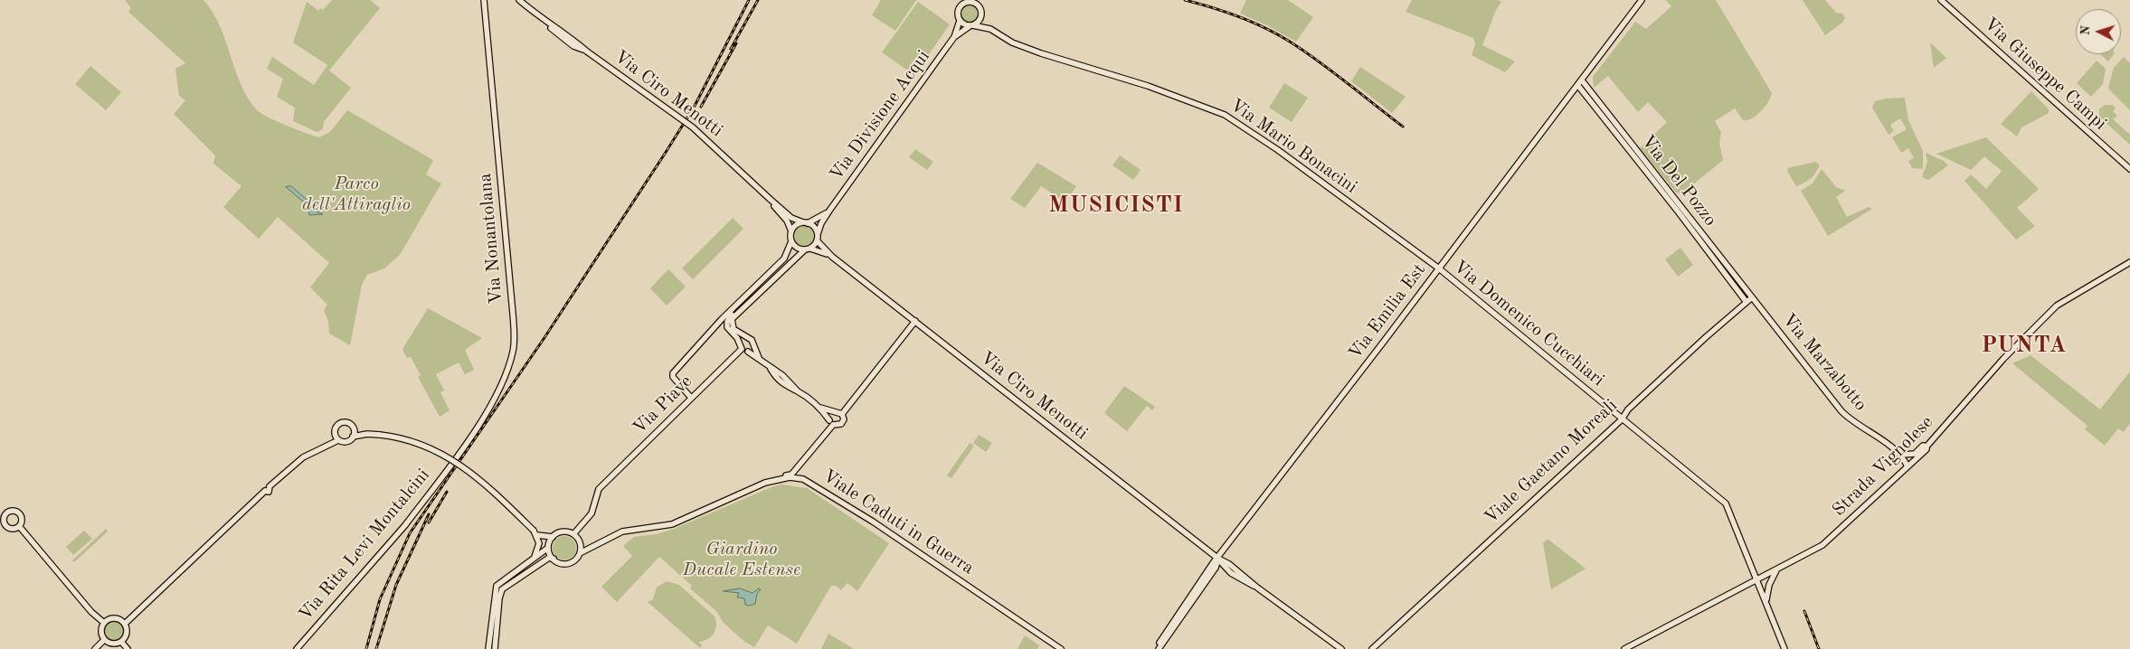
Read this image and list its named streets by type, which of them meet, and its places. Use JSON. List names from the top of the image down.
{
  "streets": {
    "main road": [
      "Via Giuseppe Campi",
      "Via Ciro Menotti",
      "Via Divisione Acqui",
      "Via Mario Bonacini",
      "Via Del Pozzo",
      "Via Nonantolana",
      "Via Emilia Est",
      "Via Domenico Cucchiari",
      "Via Marzabotto",
      "Via Piave",
      "Viale Gaetano Moreali",
      "Strada Vignolese",
      "Viale Caduti in Guerra",
      "Via Rita Levi Montalcini"
    ]
  },
  "crossings": [
    ["Via Ciro Menotti", "Via Divisione Acqui"],
    ["Via Ciro Menotti", "Via Emilia Est"],
    ["Via Divisione Acqui", "Via Mario Bonacini"],
    ["Via Mario Bonacini", "Via Emilia Est"],
    ["Via Mario Bonacini", "Via Domenico Cucchiari"],
    ["Via Del Pozzo", "Via Emilia Est"],
    ["Via Del Pozzo", "Via Marzabotto"],
    ["Via Del Pozzo", "Viale Gaetano Moreali"],
    ["Via Nonantolana", "Via Rita Levi Montalcini"],
    ["Via Emilia Est", "Via Domenico Cucchiari"],
    ["Via Domenico Cucchiari", "Viale Gaetano Moreali"],
    ["Via Domenico Cucchiari", "Strada Vignolese"],
    ["Via Marzabotto", "Viale Gaetano Moreali"],
    ["Via Marzabotto", "Strada Vignolese"],
    ["Via Piave", "Viale Caduti in Guerra"]
  ],
  "districts": ["MUSICISTI", "PUNTA"],
  "parks": ["Parco dell'Attiraglio", "Giardino Ducale Estense"],
  "north": "left"
}
